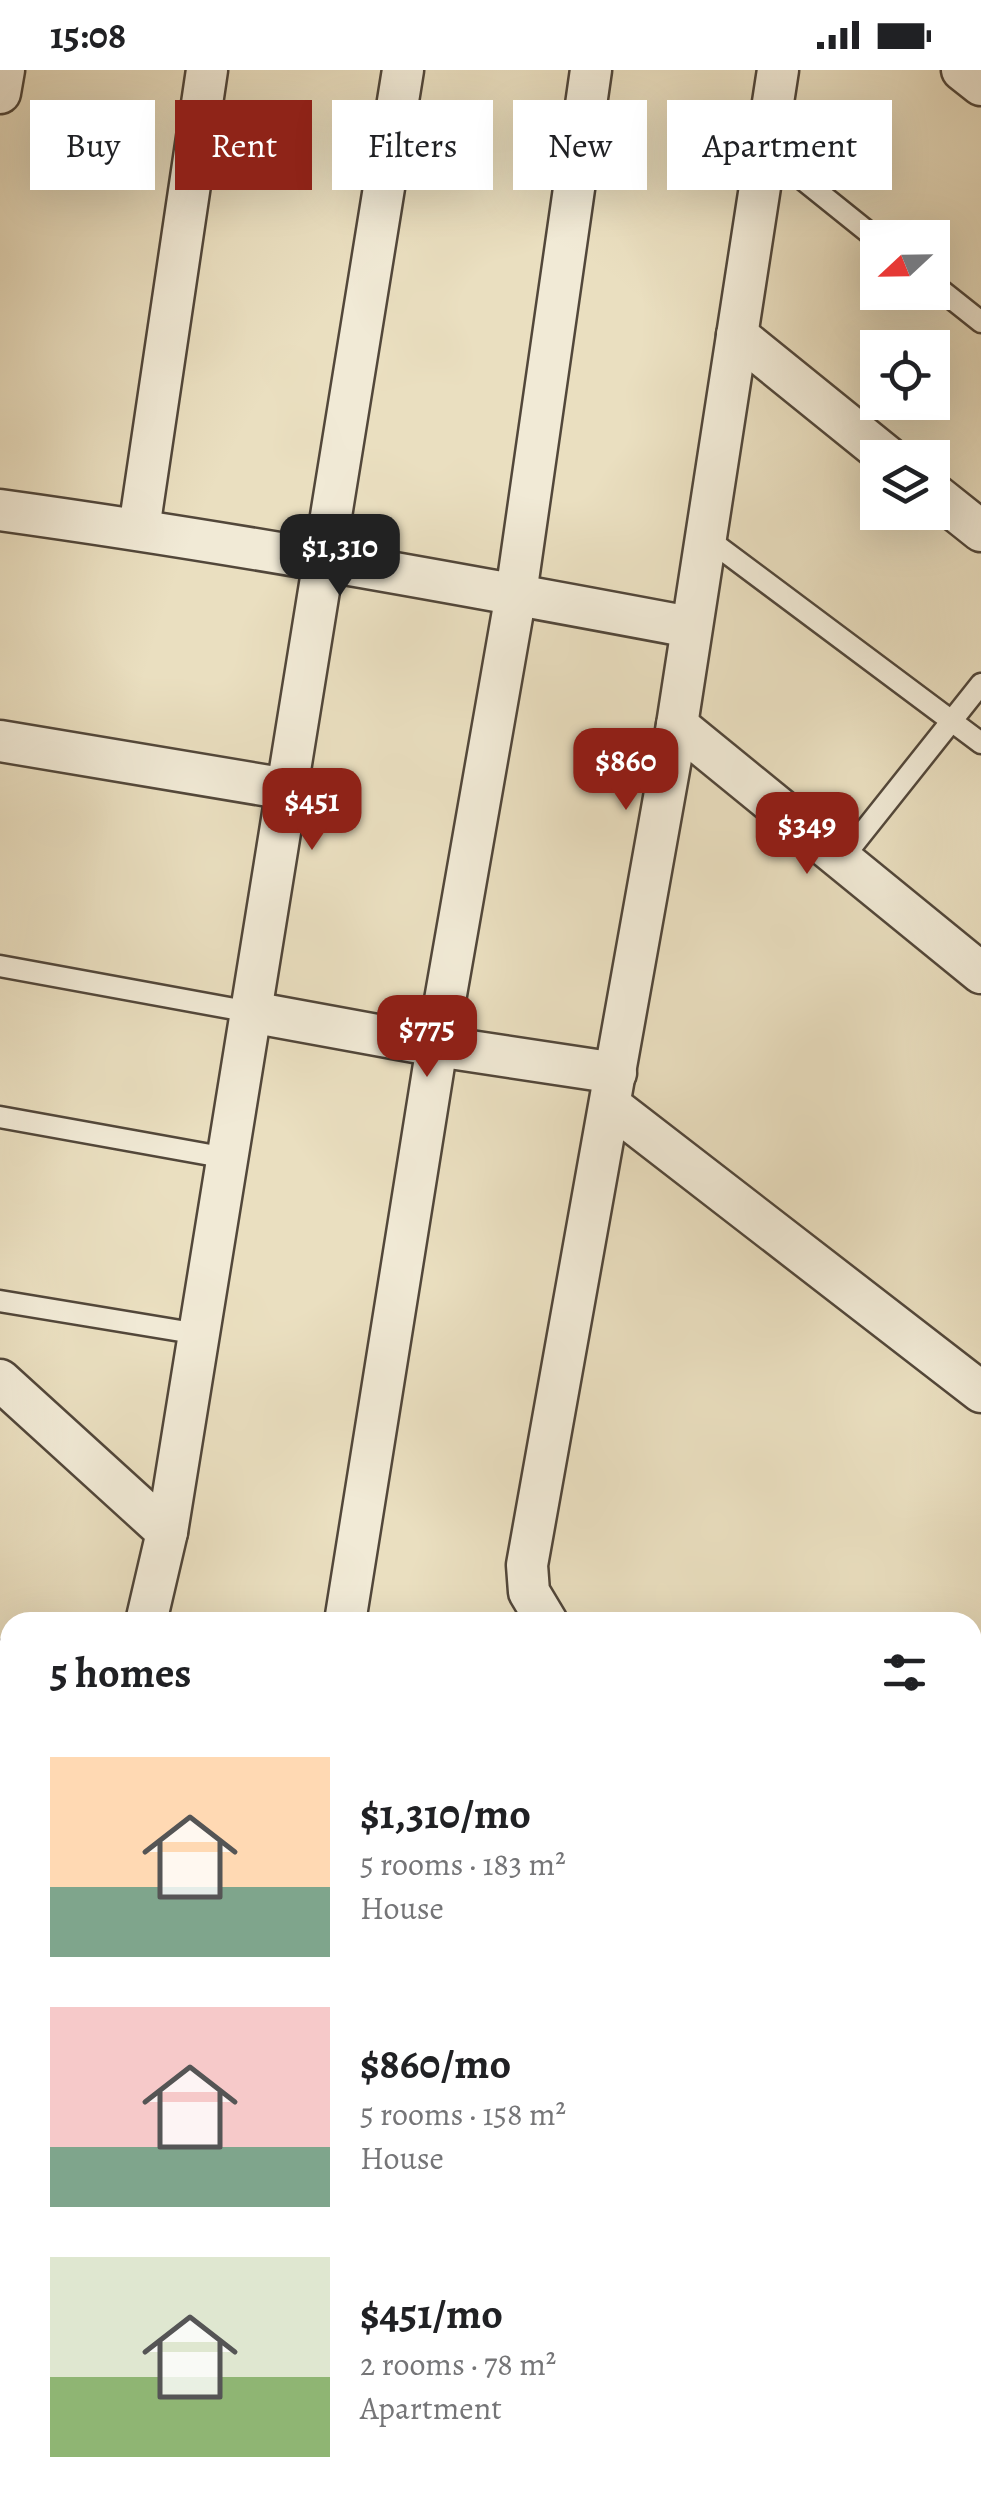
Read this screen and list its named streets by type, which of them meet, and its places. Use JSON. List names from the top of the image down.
{
  "north": "left",
  "page": {
    "status": "15:08",
    "chip": [
      "Buy",
      "Rent",
      "Filters",
      "New",
      "Apartment"
    ],
    "price": [
      "$1,310",
      "$860",
      "$451",
      "$349",
      "$775"
    ],
    "heading": "5 homes",
    "list": [
      {
        "name": "$1,310/mo",
        "note": "5 rooms · 183 m² · House"
      },
      {
        "name": "$860/mo",
        "note": "5 rooms · 158 m² · House"
      },
      {
        "name": "$451/mo",
        "note": "2 rooms · 78 m² · Apartment"
      }
    ]
  }
}
